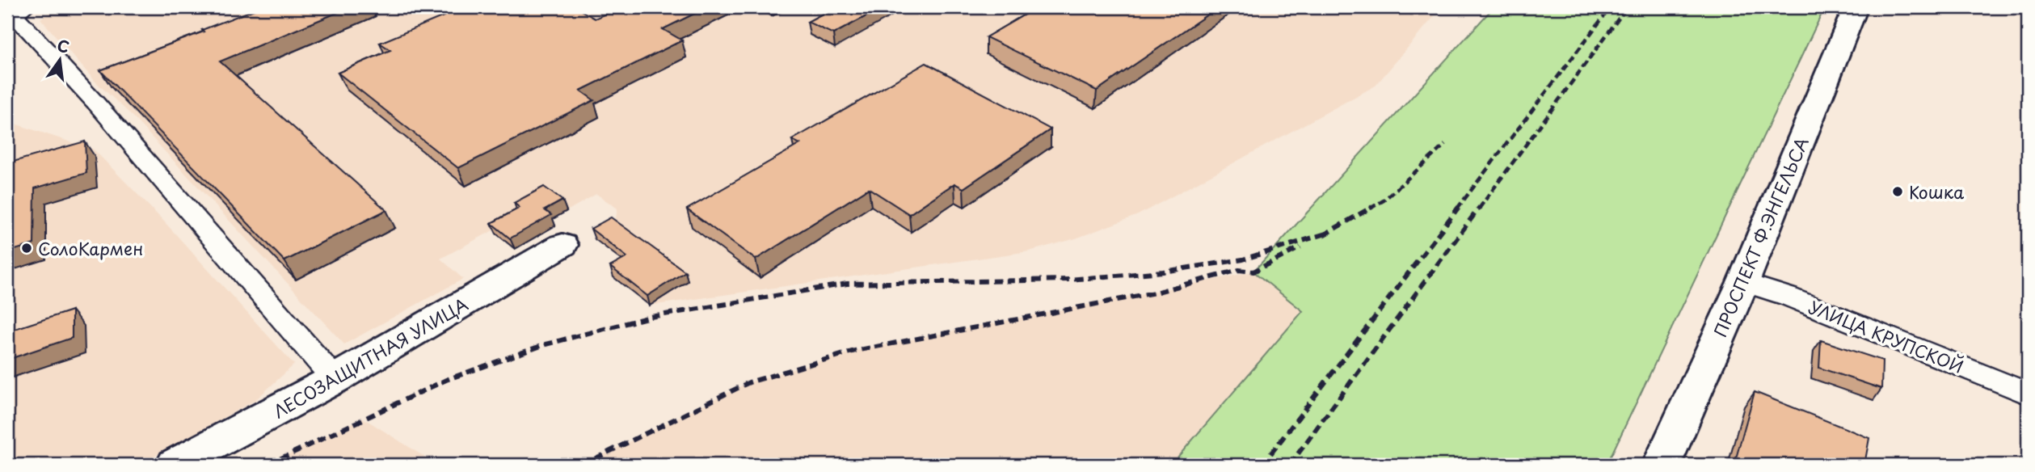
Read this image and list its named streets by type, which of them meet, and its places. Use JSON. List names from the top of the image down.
{
  "streets": {
    "street": ["ПРОСПЕКТ Ф.ЭНГЕЛЬСА", "УЛИЦА КРУПСКОЙ", "ЛЕСОЗАЩИТНАЯ УЛИЦА"]
  },
  "crossings": [
    ["ПРОСПЕКТ Ф.ЭНГЕЛЬСА", "УЛИЦА КРУПСКОЙ"]
  ],
  "places": ["Кошка", "СолоКармен"],
  "north": "top"
}
